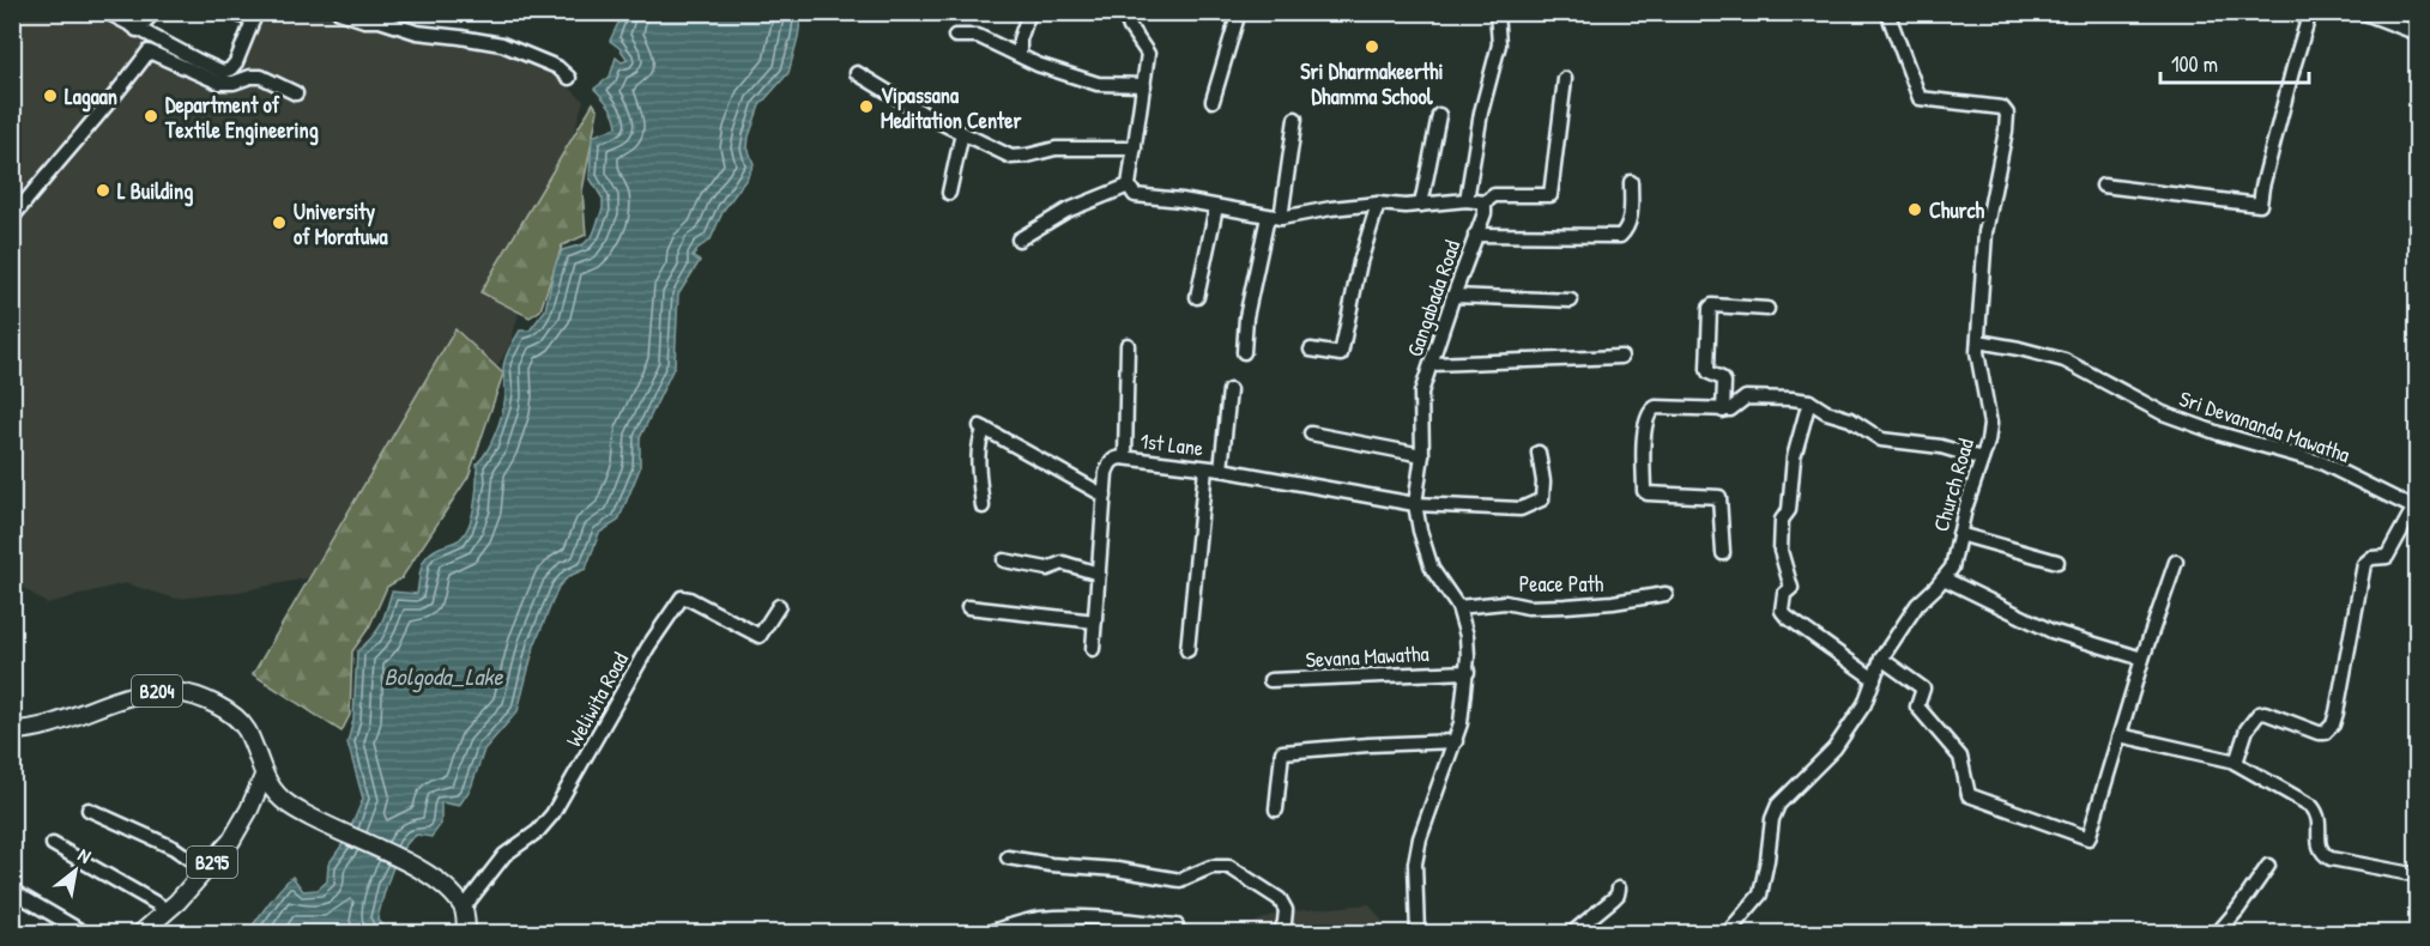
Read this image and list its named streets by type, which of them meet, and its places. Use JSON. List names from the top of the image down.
{
  "streets": {
    "main road": ["B204", "B295"],
    "street": [
      "Gangabada Road",
      "Sri Devananda Mawatha",
      "1st Lane",
      "Church Road",
      "Peace Path",
      "Sevana Mawatha",
      "Weliwita Road"
    ]
  },
  "crossings": [
    ["Gangabada Road", "1st Lane"],
    ["Gangabada Road", "Peace Path"],
    ["Gangabada Road", "Sevana Mawatha"],
    ["Sri Devananda Mawatha", "Church Road"],
    ["B204", "B295"]
  ],
  "water": ["Bolgoda_Lake"],
  "places": [
    "Sri Dharmakeerthi Dhamma School",
    "Lagaan",
    "Vipassana Meditation Center",
    "Department of Textile Engineering",
    "L Building",
    "Church",
    "University of Moratuwa"
  ],
  "scale_bar": "100 m",
  "north": "top right"
}
